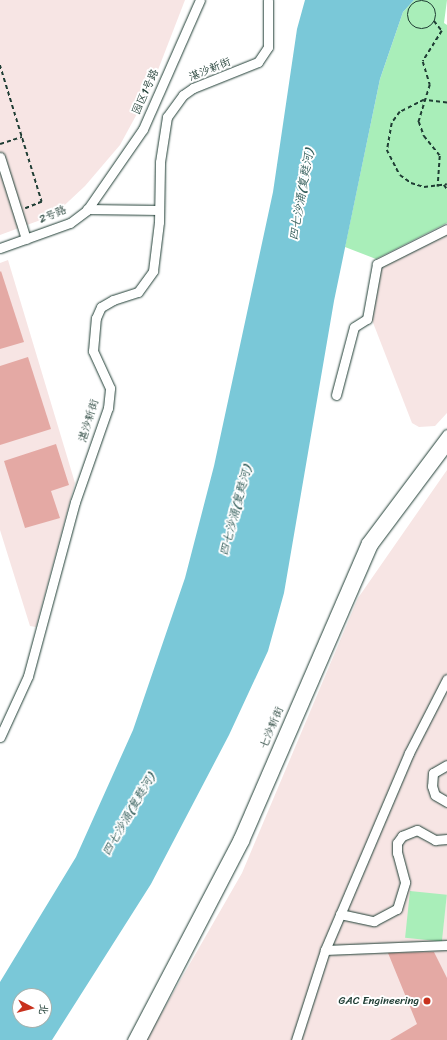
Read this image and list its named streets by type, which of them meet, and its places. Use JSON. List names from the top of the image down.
{
  "streets": {
    "street": [
      "湛沙新街",
      "园区1号路",
      "2号路",
      "七沙新街"
    ]
  },
  "crossings": [
    ["园区1号路", "2号路"]
  ],
  "water": ["四七沙涌(复甦河)"],
  "places": ["GAC Engineering"],
  "north": "right"
}
